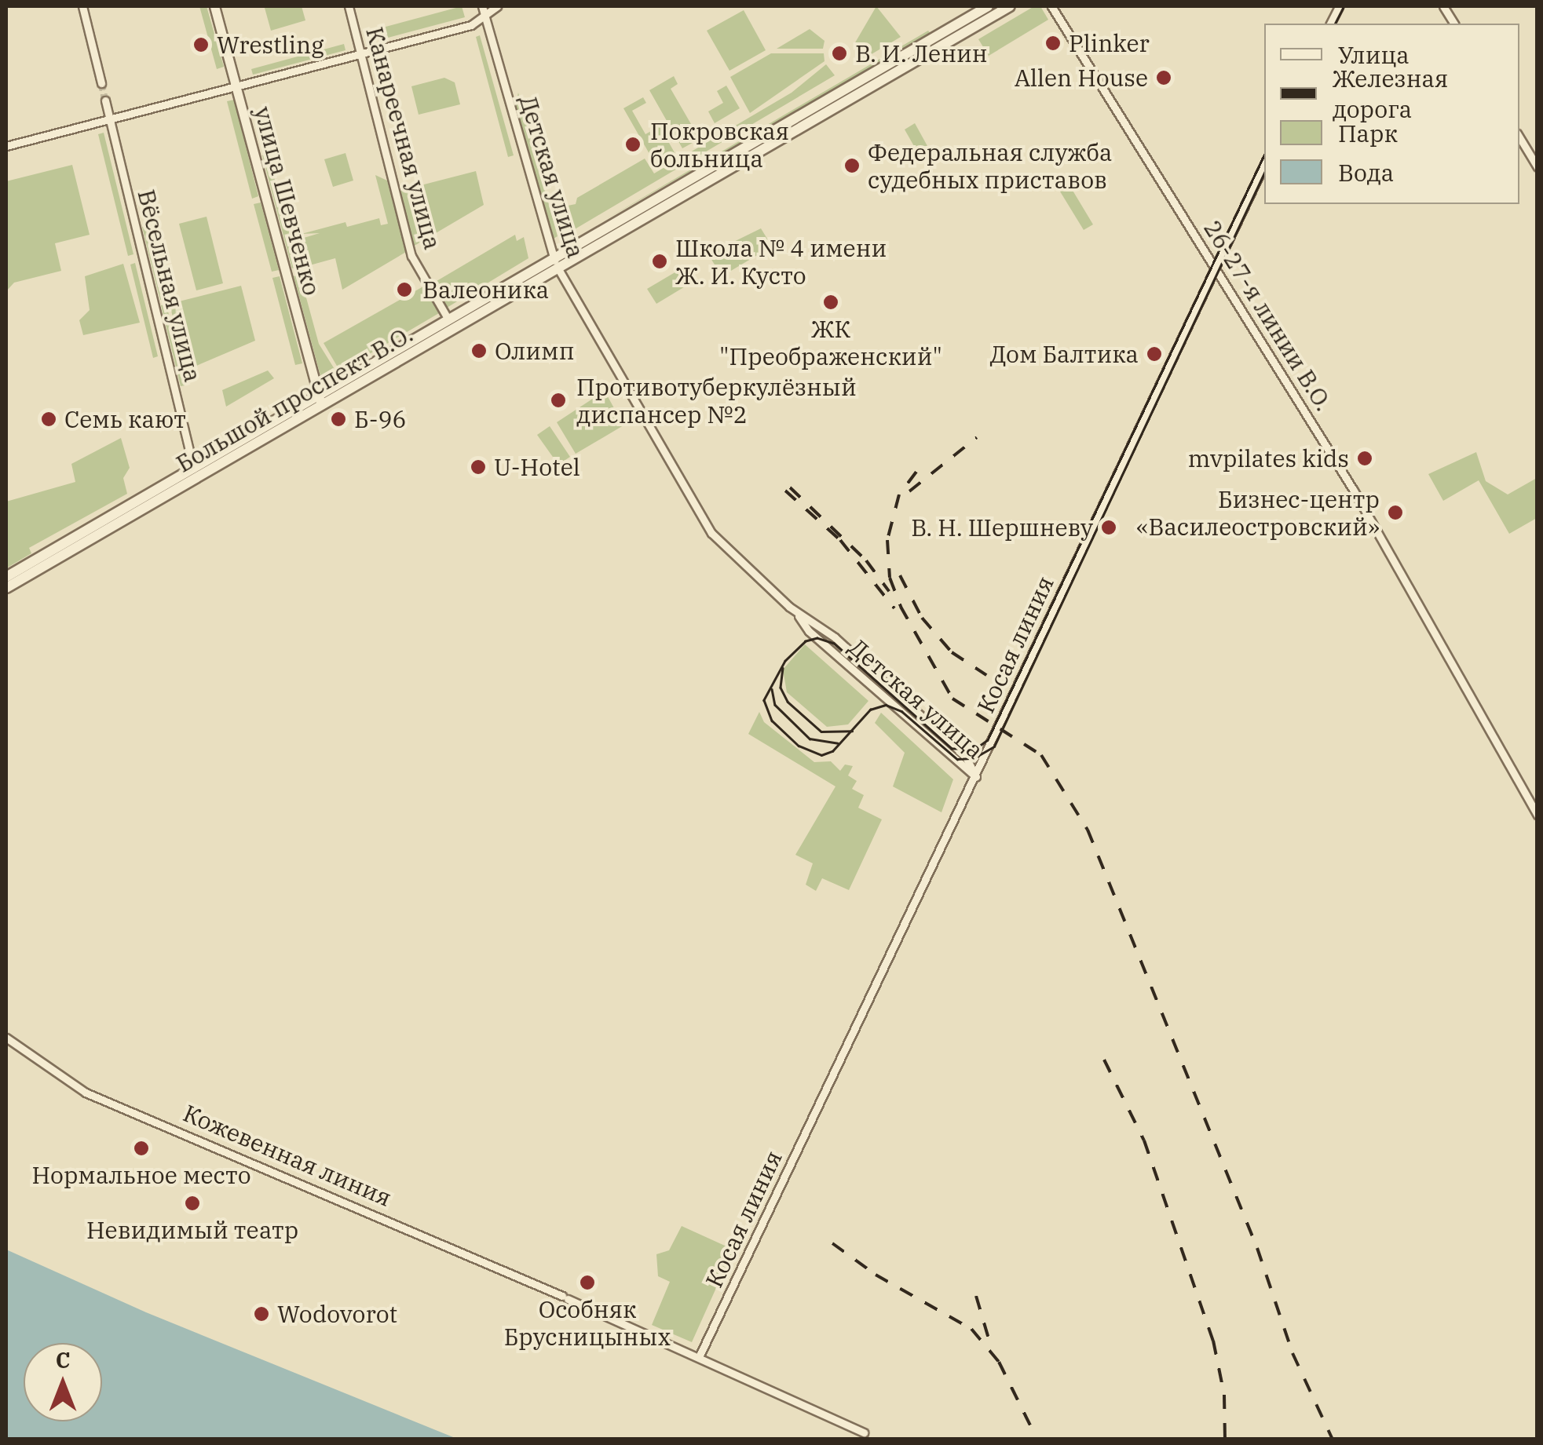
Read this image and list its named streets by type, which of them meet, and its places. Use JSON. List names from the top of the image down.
{
  "streets": {
    "main road": ["Большой проспект В.О."],
    "street": [
      "Канареечная улица",
      "Детская улица",
      "улица Шевченко",
      "Вёсельная улица",
      "26-27-я линии В.О.",
      "Косая линия",
      "Кожевенная линия"
    ]
  },
  "crossings": [
    ["Канареечная улица", "Большой проспект В.О."],
    ["Детская улица", "Большой проспект В.О."],
    ["Детская улица", "Косая линия"],
    ["улица Шевченко", "Большой проспект В.О."],
    ["Вёсельная улица", "Большой проспект В.О."],
    ["26-27-я линии В.О.", "Косая линия"],
    ["Косая линия", "Кожевенная линия"]
  ],
  "places": [
    "Plinker",
    "Wrestling",
    "В. И. Ленин",
    "Allen House",
    "Покровская больница",
    "Федеральная служба судебных приставов",
    "Школа № 4 имени Ж. И. Кусто",
    "Валеоника",
    "ЖК \"Преображенский\"",
    "Олимп",
    "Дом Балтика",
    "Противотуберкулёзный диспансер №2",
    "Семь кают",
    "Б-96",
    "mvpilates kids",
    "U-Hotel",
    "Бизнес-центр «Василеостровский»",
    "В. Н. Шершневу",
    "Нормальное место",
    "Невидимый театр",
    "Особняк Брусницыных",
    "Wodovorot"
  ],
  "legend": [
    "Улица",
    "Железная дорога",
    "Парк",
    "Вода"
  ],
  "north": "top"
}
